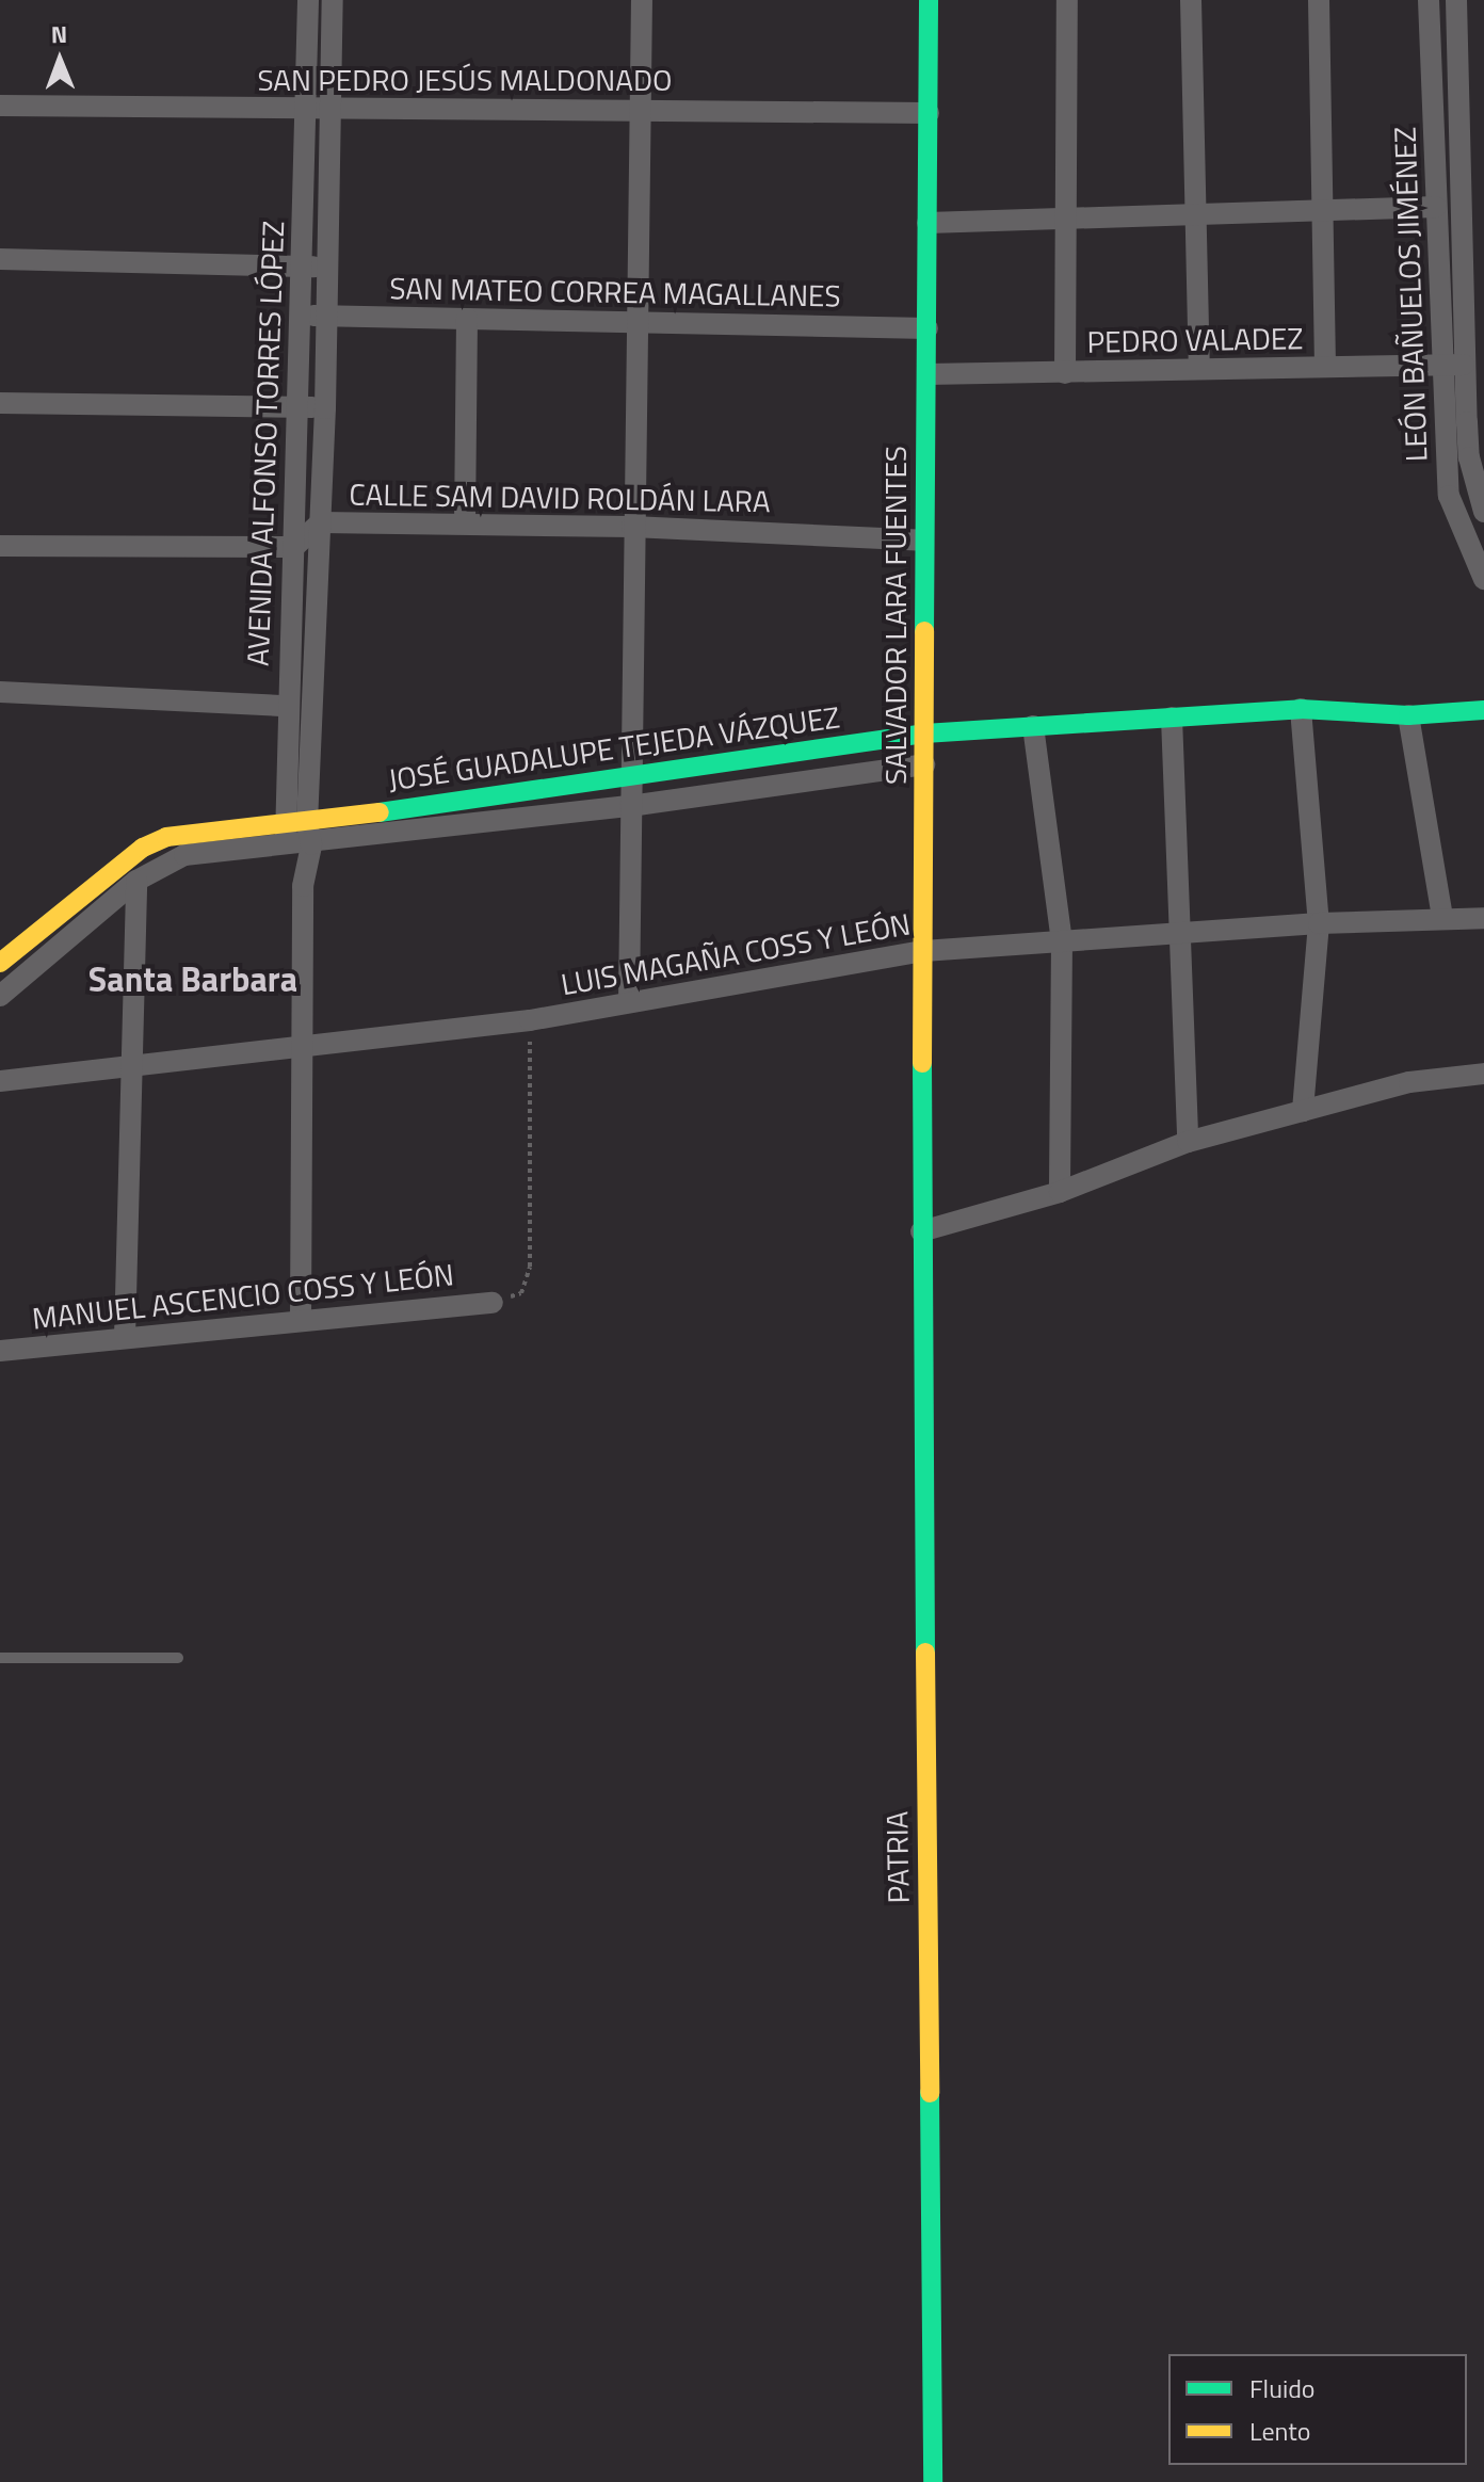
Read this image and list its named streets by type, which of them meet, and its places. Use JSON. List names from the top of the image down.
{
  "streets": {
    "street": [
      "SAN PEDRO JESÚS MALDONADO",
      "SAN MATEO CORREA MAGALLANES",
      "LEÓN BAÑUELOS JIMÉNEZ",
      "PEDRO VALADEZ",
      "AVENIDA ALFONSO TORRES LÓPEZ",
      "CALLE SAM DAVID ROLDÁN LARA",
      "SALVADOR LARA FUENTES",
      "JOSÉ GUADALUPE TEJEDA VÁZQUEZ",
      "LUIS MAGAÑA COSS Y LEÓN",
      "MANUEL ASCENCIO COSS Y LEÓN",
      "PATRIA"
    ]
  },
  "crossings": [
    ["SAN PEDRO JESÚS MALDONADO", "AVENIDA ALFONSO TORRES LÓPEZ"],
    ["SAN PEDRO JESÚS MALDONADO", "SALVADOR LARA FUENTES"],
    ["SAN MATEO CORREA MAGALLANES", "AVENIDA ALFONSO TORRES LÓPEZ"],
    ["SAN MATEO CORREA MAGALLANES", "SALVADOR LARA FUENTES"],
    ["LEÓN BAÑUELOS JIMÉNEZ", "PEDRO VALADEZ"],
    ["PEDRO VALADEZ", "SALVADOR LARA FUENTES"],
    ["AVENIDA ALFONSO TORRES LÓPEZ", "CALLE SAM DAVID ROLDÁN LARA"],
    ["AVENIDA ALFONSO TORRES LÓPEZ", "JOSÉ GUADALUPE TEJEDA VÁZQUEZ"],
    ["AVENIDA ALFONSO TORRES LÓPEZ", "LUIS MAGAÑA COSS Y LEÓN"],
    ["AVENIDA ALFONSO TORRES LÓPEZ", "MANUEL ASCENCIO COSS Y LEÓN"],
    ["CALLE SAM DAVID ROLDÁN LARA", "SALVADOR LARA FUENTES"],
    ["SALVADOR LARA FUENTES", "JOSÉ GUADALUPE TEJEDA VÁZQUEZ"],
    ["SALVADOR LARA FUENTES", "LUIS MAGAÑA COSS Y LEÓN"],
    ["SALVADOR LARA FUENTES", "PATRIA"]
  ],
  "districts": ["Santa Barbara"],
  "legend": ["Fluido", "Lento"],
  "north": "top"
}
